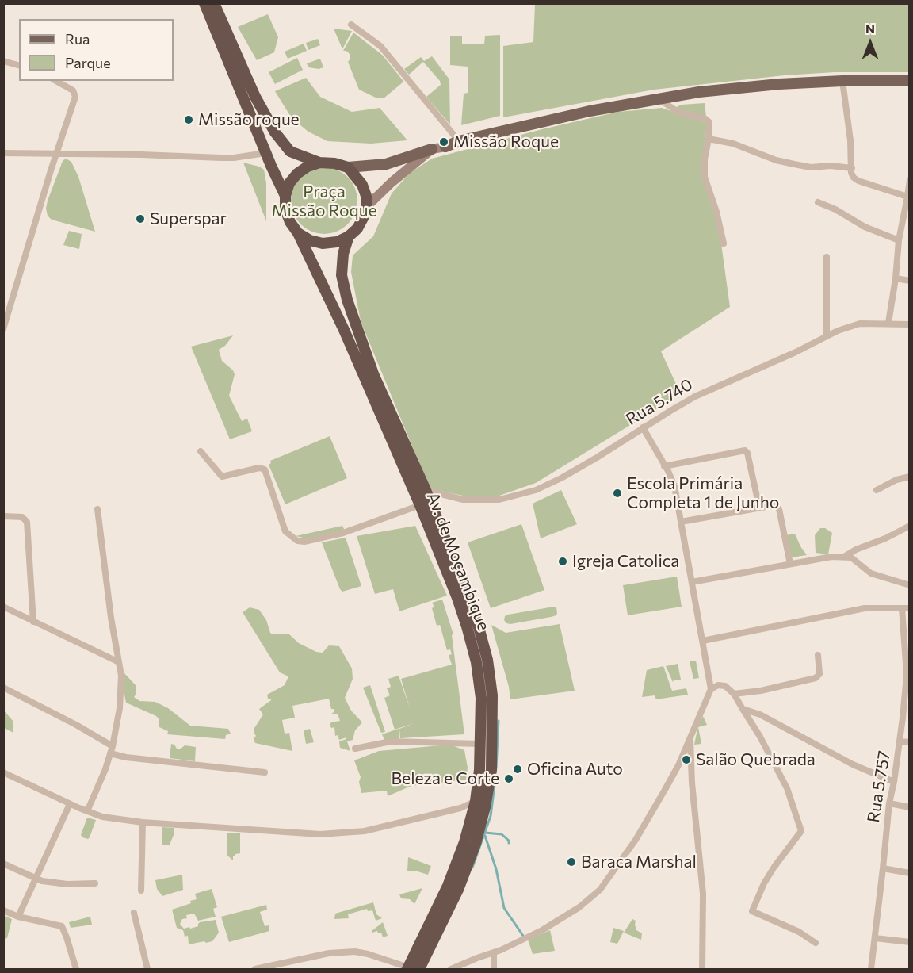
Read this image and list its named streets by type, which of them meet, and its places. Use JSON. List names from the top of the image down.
{
  "streets": {
    "highway": ["Av. de Moçambique"],
    "street": ["Rua 5.740", "Rua 5.757"]
  },
  "crossings": [
    ["Rua 5.740", "Av. de Moçambique"]
  ],
  "parks": ["Praça Missão Roque"],
  "places": [
    "Missão roque",
    "Missão Roque",
    "Superspar",
    "Escola Primária Completa 1 de Junho",
    "Igreja Catolica",
    "Salão Quebrada",
    "Oficina Auto",
    "Beleza e Corte",
    "Baraca Marshal"
  ],
  "legend": ["Rua", "Parque"],
  "north": "top"
}
